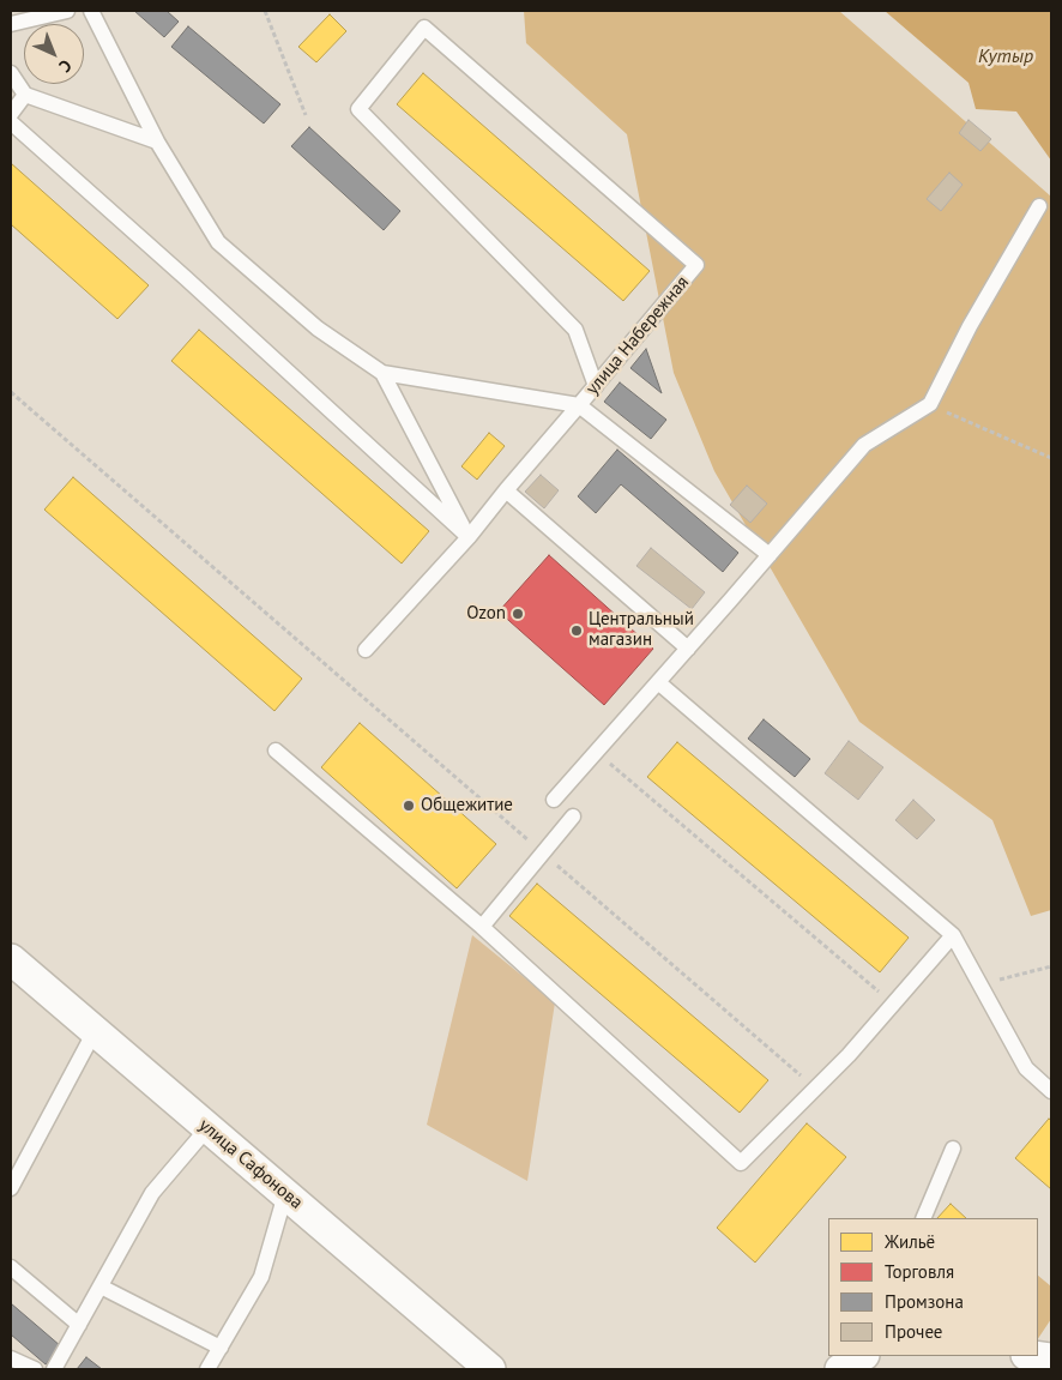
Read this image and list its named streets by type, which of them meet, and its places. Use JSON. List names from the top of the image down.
{
  "streets": {
    "street": ["улица Сафонова"],
    "lane": ["улица Набережная"]
  },
  "water": ["Кутыр"],
  "places": ["Ozon", "Центральный магазин", "Общежитие"],
  "legend": [
    "Жильё",
    "Торговля",
    "Промзона",
    "Прочее"
  ],
  "north": "bottom right"
}
